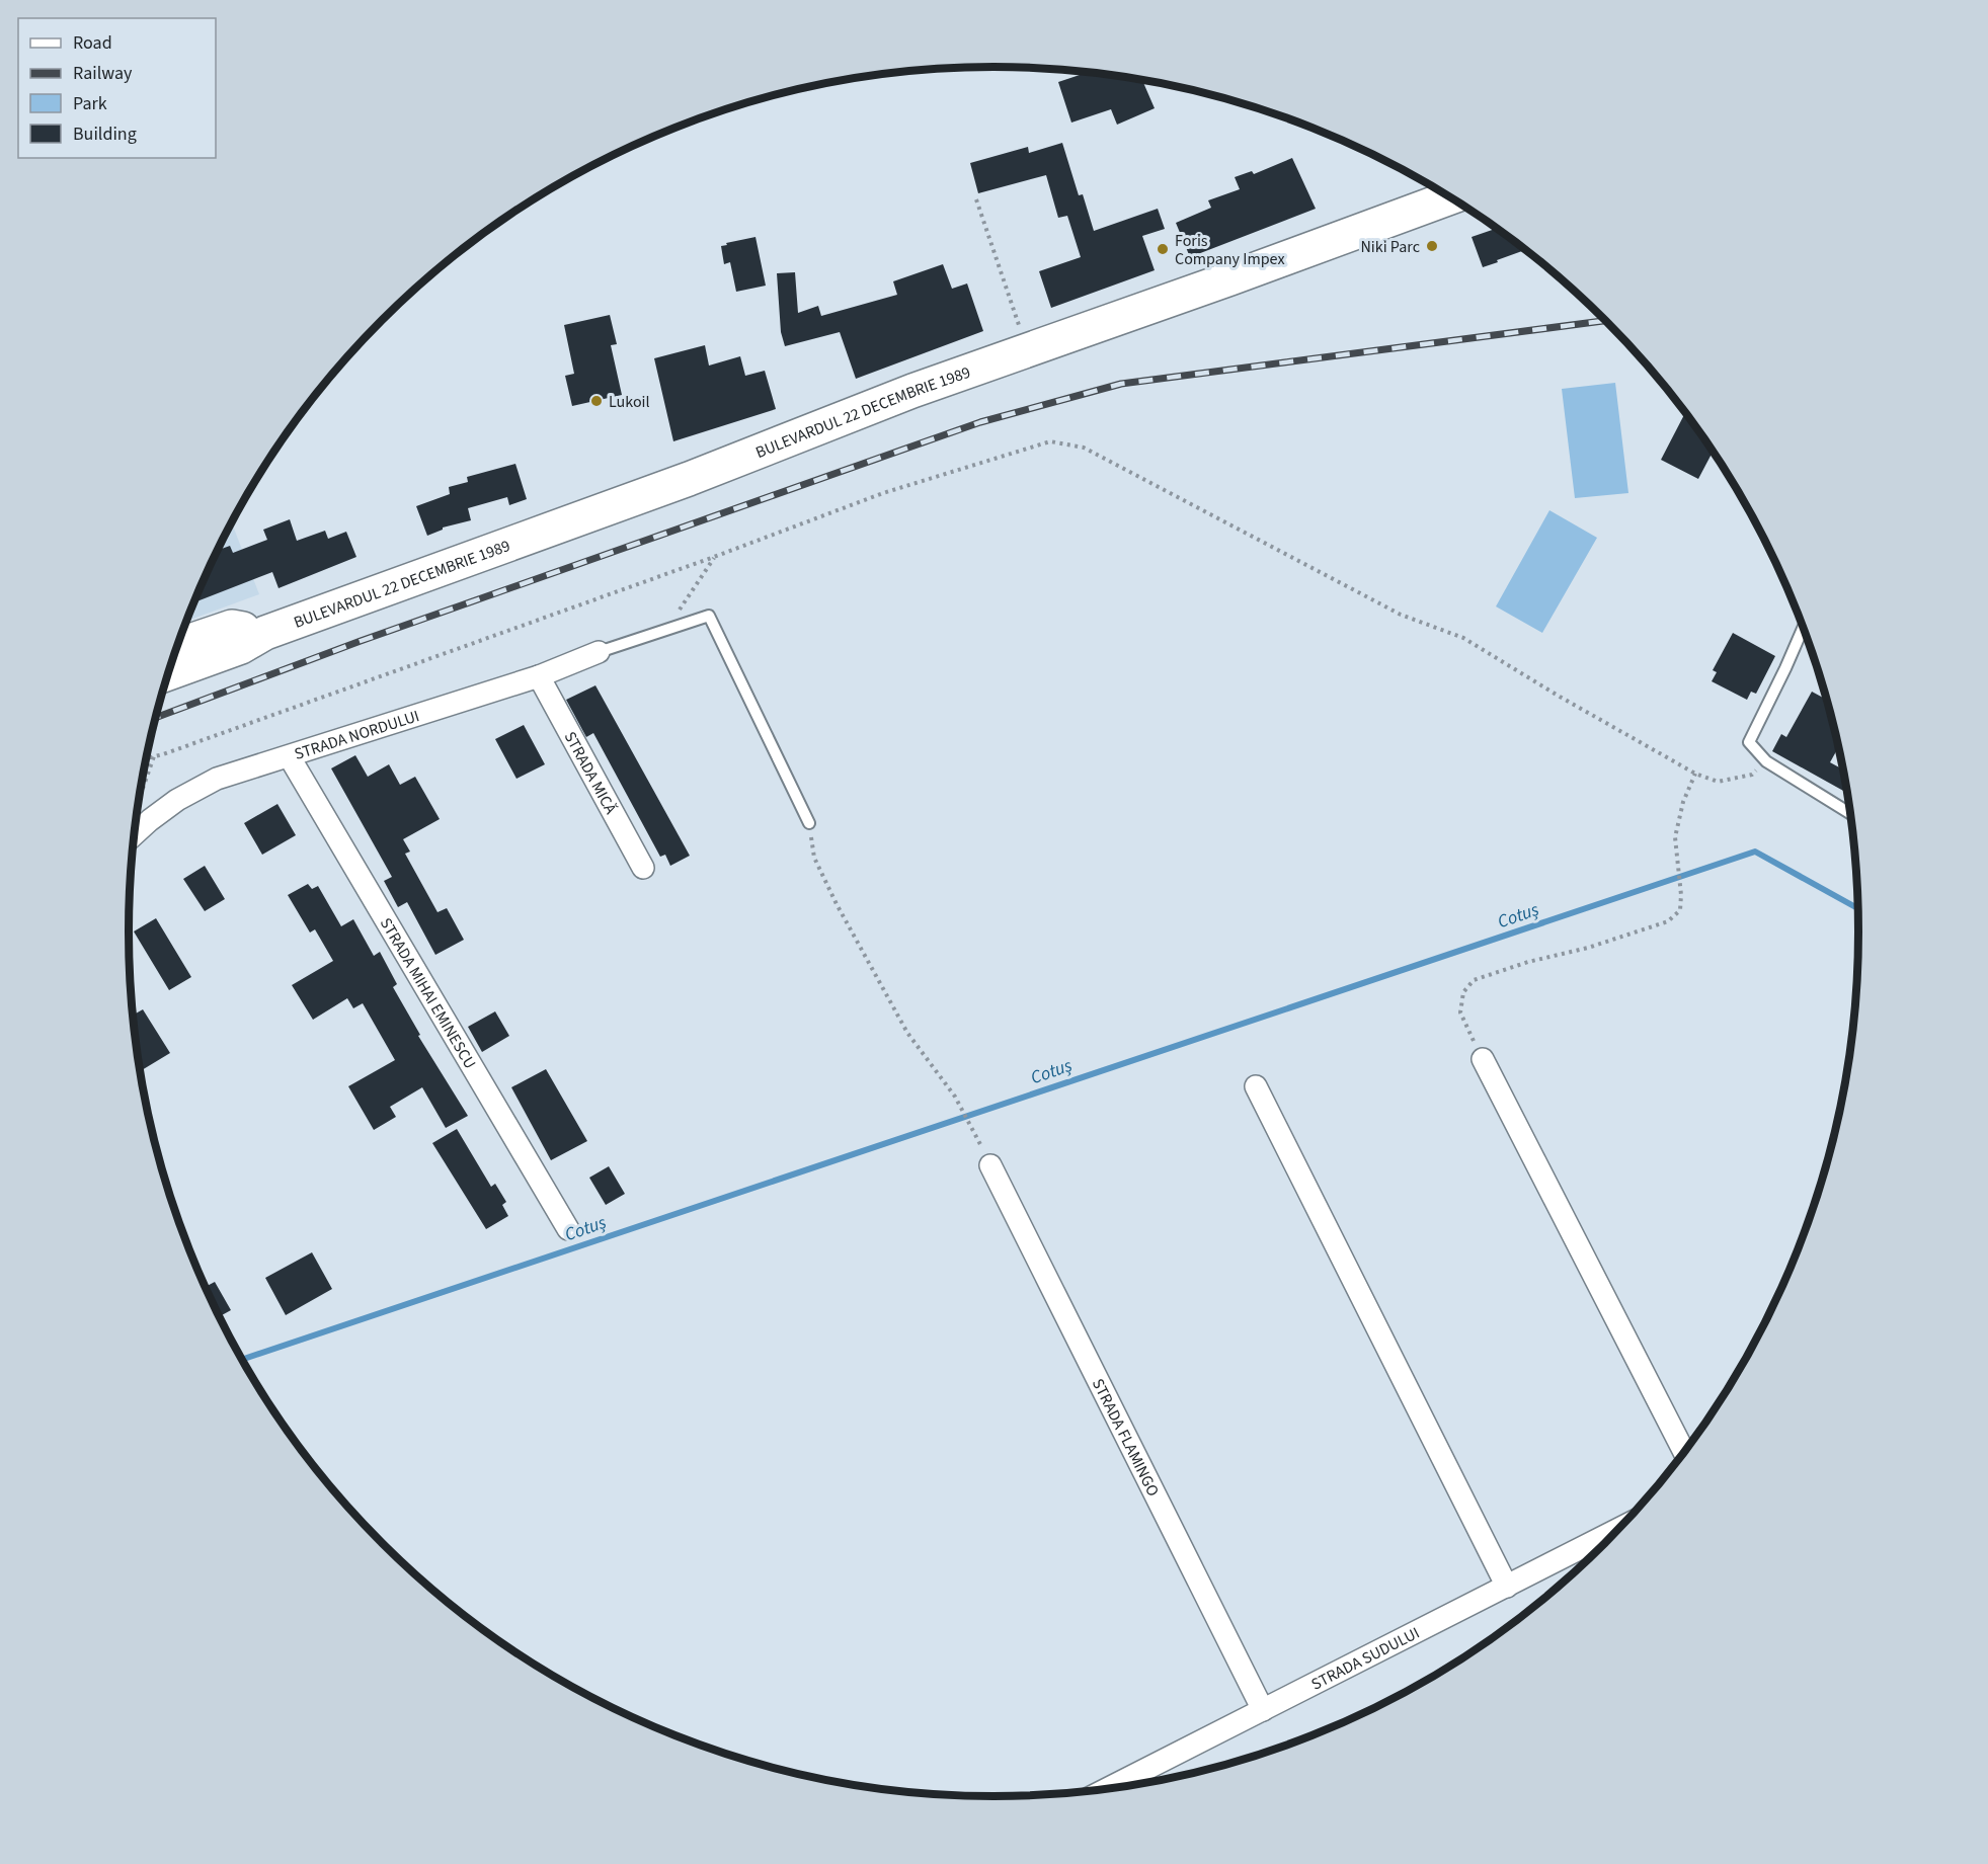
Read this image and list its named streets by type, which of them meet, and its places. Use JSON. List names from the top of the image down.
{
  "streets": {
    "main road": ["BULEVARDUL 22 DECEMBRIE 1989"],
    "street": [
      "STRADA NORDULUI",
      "STRADA MICĂ",
      "STRADA MIHAI EMINESCU",
      "STRADA FLAMINGO",
      "STRADA SUDULUI"
    ]
  },
  "crossings": [
    ["STRADA NORDULUI", "STRADA MICĂ"],
    ["STRADA NORDULUI", "STRADA MIHAI EMINESCU"],
    ["STRADA FLAMINGO", "STRADA SUDULUI"]
  ],
  "water": ["Cotuș"],
  "places": ["Niki Parc", "Foris Company Impex", "Lukoil"],
  "legend": [
    "Road",
    "Railway",
    "Park",
    "Building"
  ]
}
